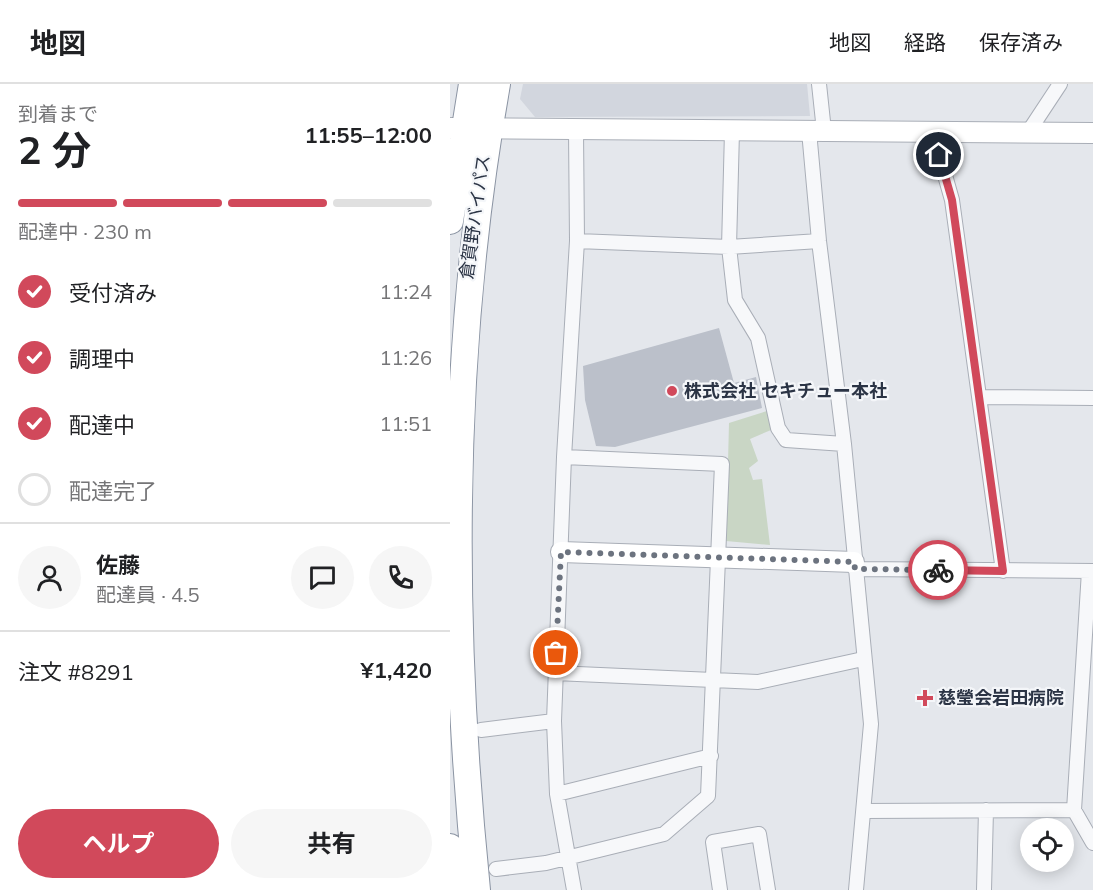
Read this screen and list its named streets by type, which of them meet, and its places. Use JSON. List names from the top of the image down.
{
  "streets": {
    "highway": ["倉賀野バイパス"]
  },
  "places": {
    "other": ["株式会社 セキチュー本社"],
    "health": ["慈瑩会岩田病院"]
  },
  "page": {
    "header": "地図",
    "nav": ["地図", "経路", "保存済み"],
    "heading": ["2 分", "到着まで", "11:55–12:00"],
    "panel": [
      "佐藤",
      "配達員 · 4.5",
      "注文 #8291",
      "¥1,420"
    ],
    "bar": "配達中 · 230 m",
    "list": [
      ["受付済み", "11:24"],
      ["調理中", "11:26"],
      ["配達中", "11:51"],
      "配達完了"
    ],
    "buttons": ["ヘルプ", "共有"]
  }
}
